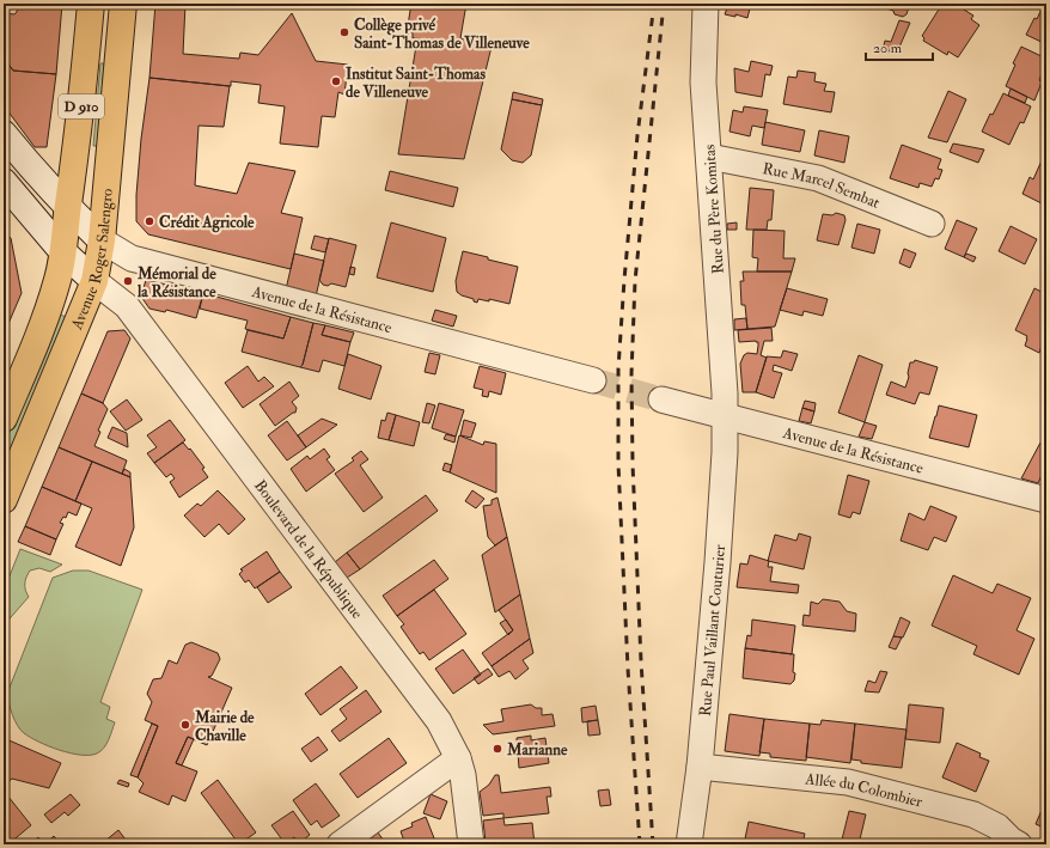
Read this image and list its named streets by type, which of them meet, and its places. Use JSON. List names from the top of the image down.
{
  "streets": {
    "main road": ["D 910", "Avenue Roger Salengro", "Avenue de la Résistance"],
    "street": [
      "Rue Marcel Sembat",
      "Rue du Père Komitas",
      "Boulevard de la République",
      "Rue Paul Vaillant Couturier",
      "Allée du Colombier"
    ]
  },
  "crossings": [
    ["Rue Marcel Sembat", "Rue du Père Komitas"],
    ["Rue du Père Komitas", "Avenue de la Résistance"],
    ["Rue du Père Komitas", "Rue Paul Vaillant Couturier"],
    ["Avenue Roger Salengro", "Avenue de la Résistance"],
    ["Avenue Roger Salengro", "Boulevard de la République"],
    ["Avenue de la Résistance", "Rue Paul Vaillant Couturier"],
    ["Rue Paul Vaillant Couturier", "Allée du Colombier"]
  ],
  "places": [
    "Collège privé Saint-Thomas de Villeneuve",
    "Institut Saint-Thomas de Villeneuve",
    "Crédit Agricole",
    "Mémorial de la Résistance",
    "Mairie de Chaville",
    "Marianne"
  ],
  "scale_bar": "20 m"
}
